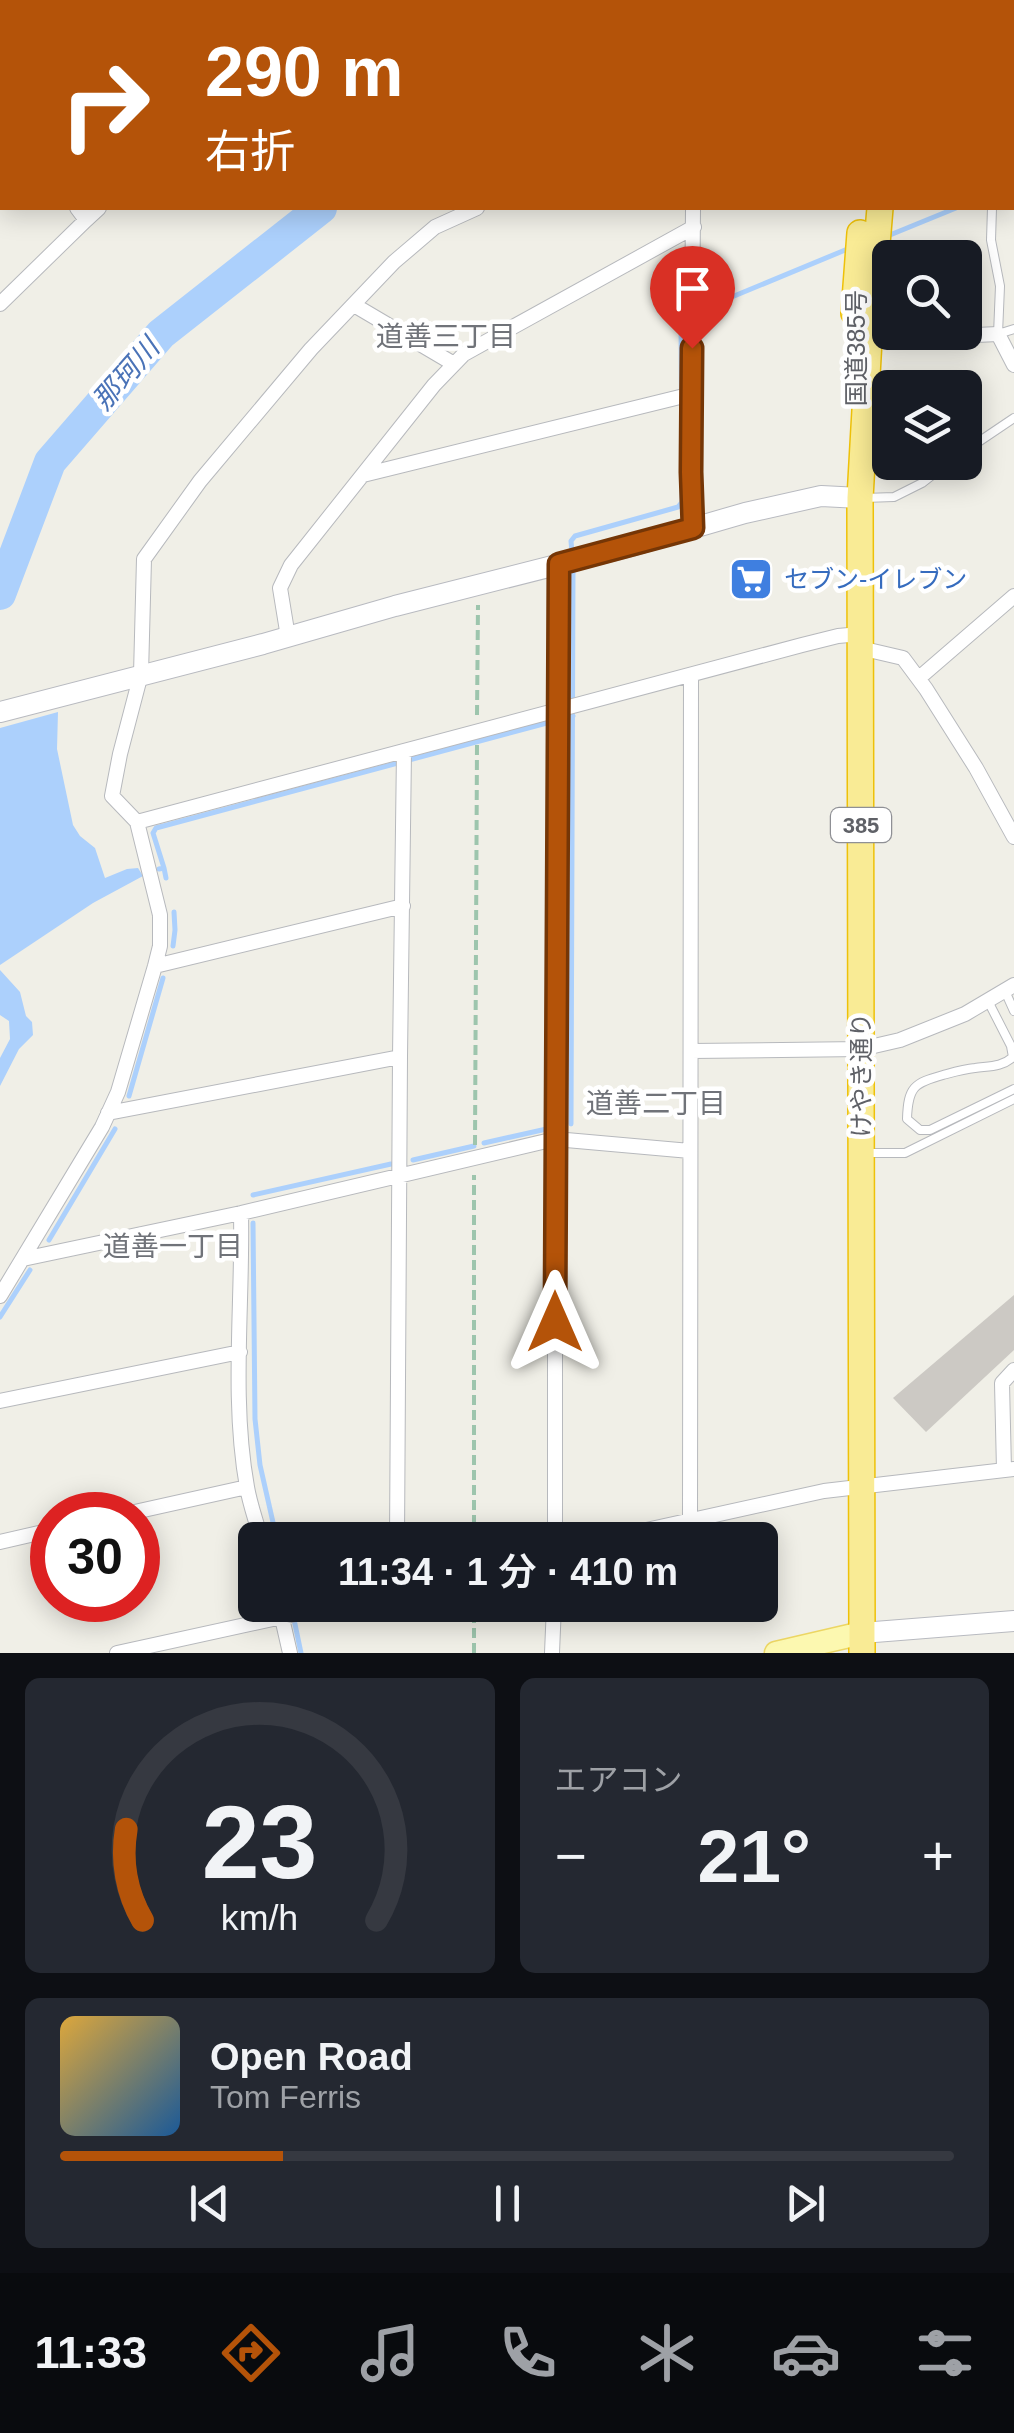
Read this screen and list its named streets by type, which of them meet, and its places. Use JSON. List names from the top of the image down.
{
  "streets": {
    "highway": ["国道385号", "385", "けやき通り"]
  },
  "crossings": [
    ["国道385号", "けやき通り"]
  ],
  "districts": ["道善三丁目", "道善二丁目", "道善一丁目"],
  "water": ["那珂川"],
  "places": {
    "supermarket": ["セブン-イレブン"]
  },
  "page": {
    "turn": ["290 m", "右折"],
    "limit": "30",
    "trip": "11:34 · 1 分 · 410 m",
    "tile": "エアコン",
    "heat": ["−", "21°", "+"],
    "song": ["Open Road", "Tom Ferris"],
    "tabs": "11:33",
    "gauge": ["23", "km/h"]
  }
}
